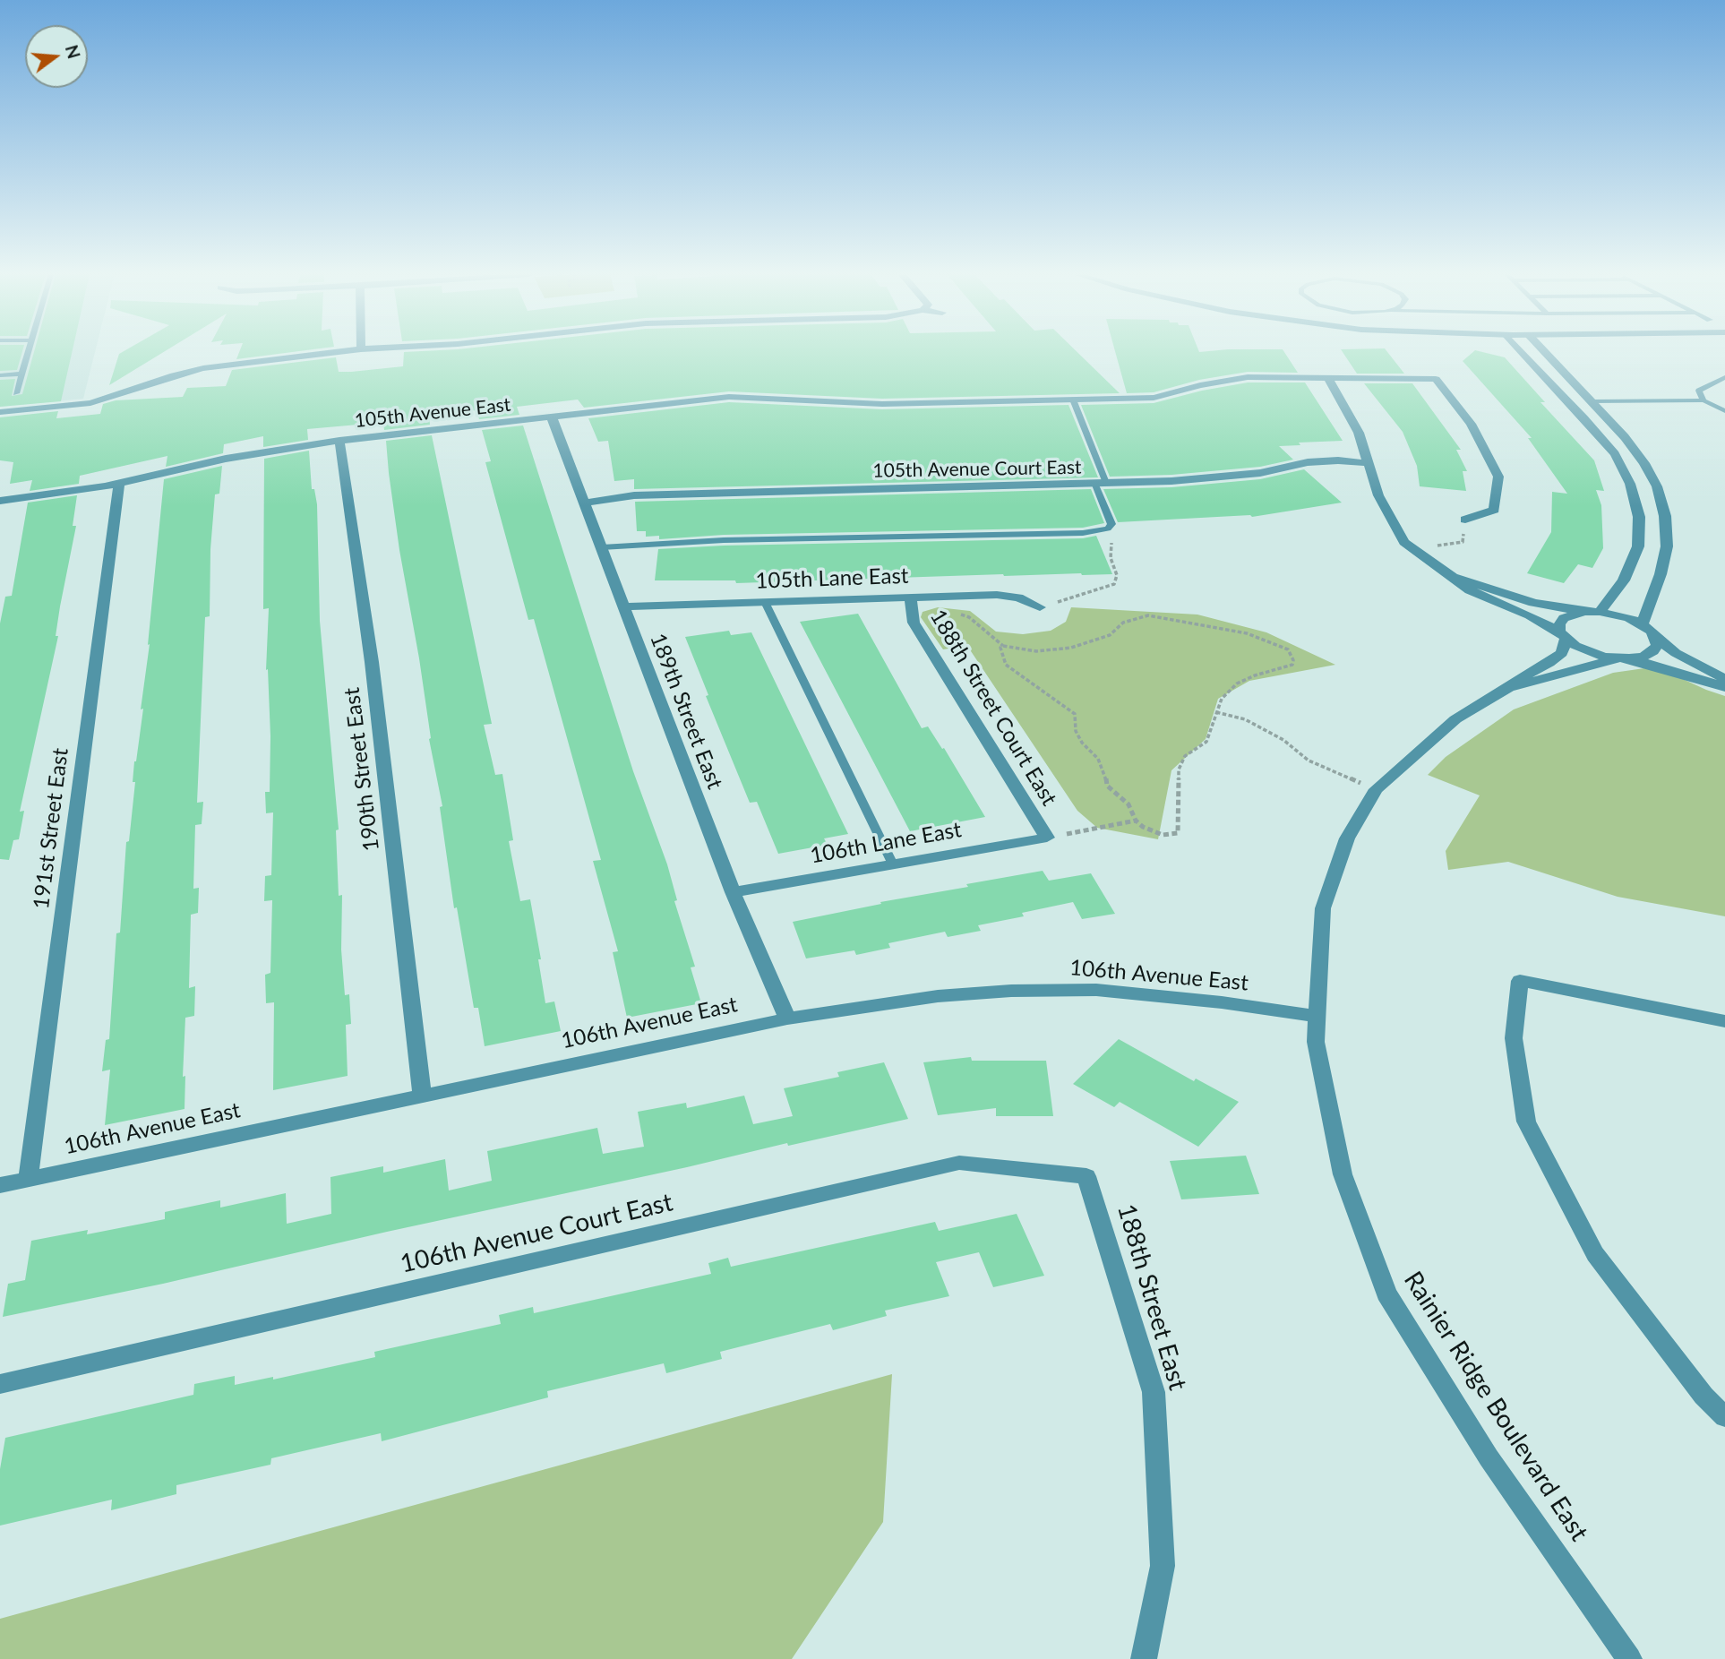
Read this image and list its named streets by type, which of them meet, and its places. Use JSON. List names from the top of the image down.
{
  "streets": {
    "street": [
      "105th Avenue East",
      "105th Avenue Court East",
      "105th Lane East",
      "188th Street Court East",
      "189th Street East",
      "190th Street East",
      "191st Street East",
      "106th Lane East",
      "106th Avenue East",
      "106th Avenue Court East",
      "188th Street East",
      "Rainier Ridge Boulevard East"
    ]
  },
  "crossings": [
    ["105th Avenue East", "189th Street East"],
    ["105th Avenue East", "190th Street East"],
    ["105th Avenue East", "191st Street East"],
    ["105th Avenue Court East", "189th Street East"],
    ["105th Lane East", "188th Street Court East"],
    ["105th Lane East", "189th Street East"],
    ["188th Street Court East", "106th Lane East"],
    ["189th Street East", "106th Lane East"],
    ["189th Street East", "106th Avenue East"],
    ["190th Street East", "106th Avenue East"],
    ["191st Street East", "106th Avenue East"],
    ["106th Avenue East", "Rainier Ridge Boulevard East"],
    ["106th Avenue Court East", "188th Street East"]
  ],
  "north": "right"
}
